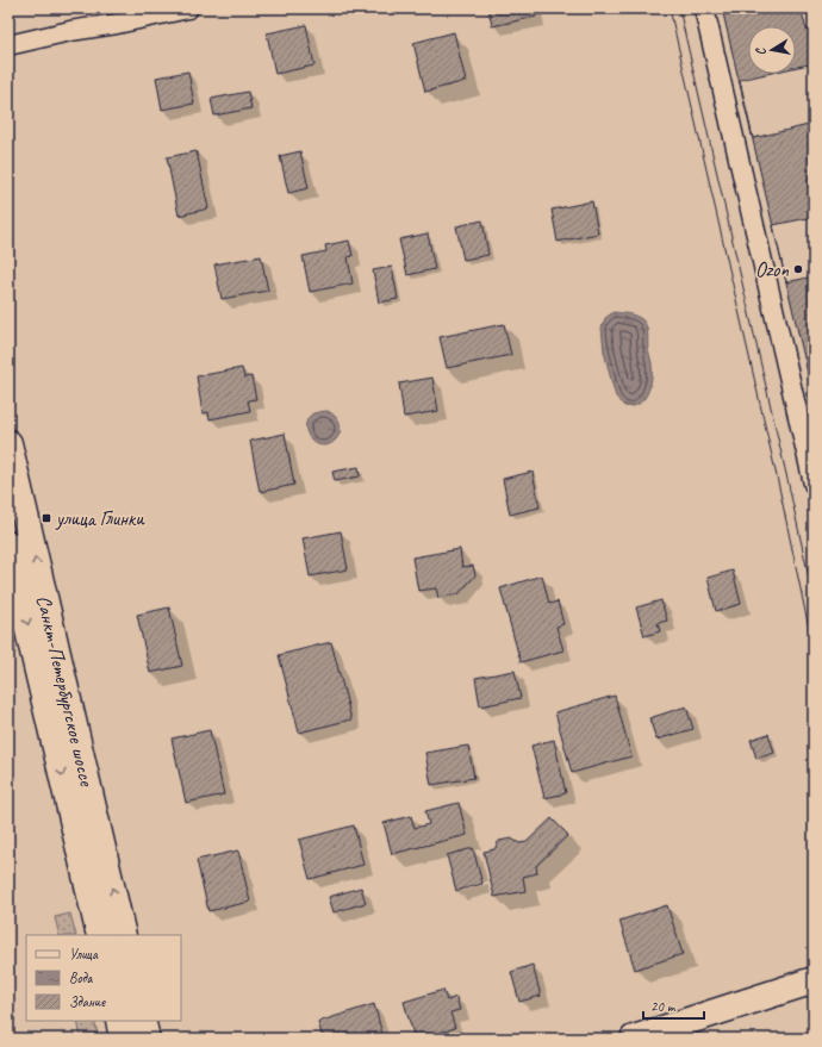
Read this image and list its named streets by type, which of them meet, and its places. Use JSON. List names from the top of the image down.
{
  "streets": {
    "main road": ["Санкт-Петербургское шоссе"]
  },
  "places": {
    "other": ["Ozon"],
    "transit": ["улица Глинки"]
  },
  "legend": ["Улица", "Вода", "Здание"],
  "scale_bar": "20 m",
  "north": "left"
}
